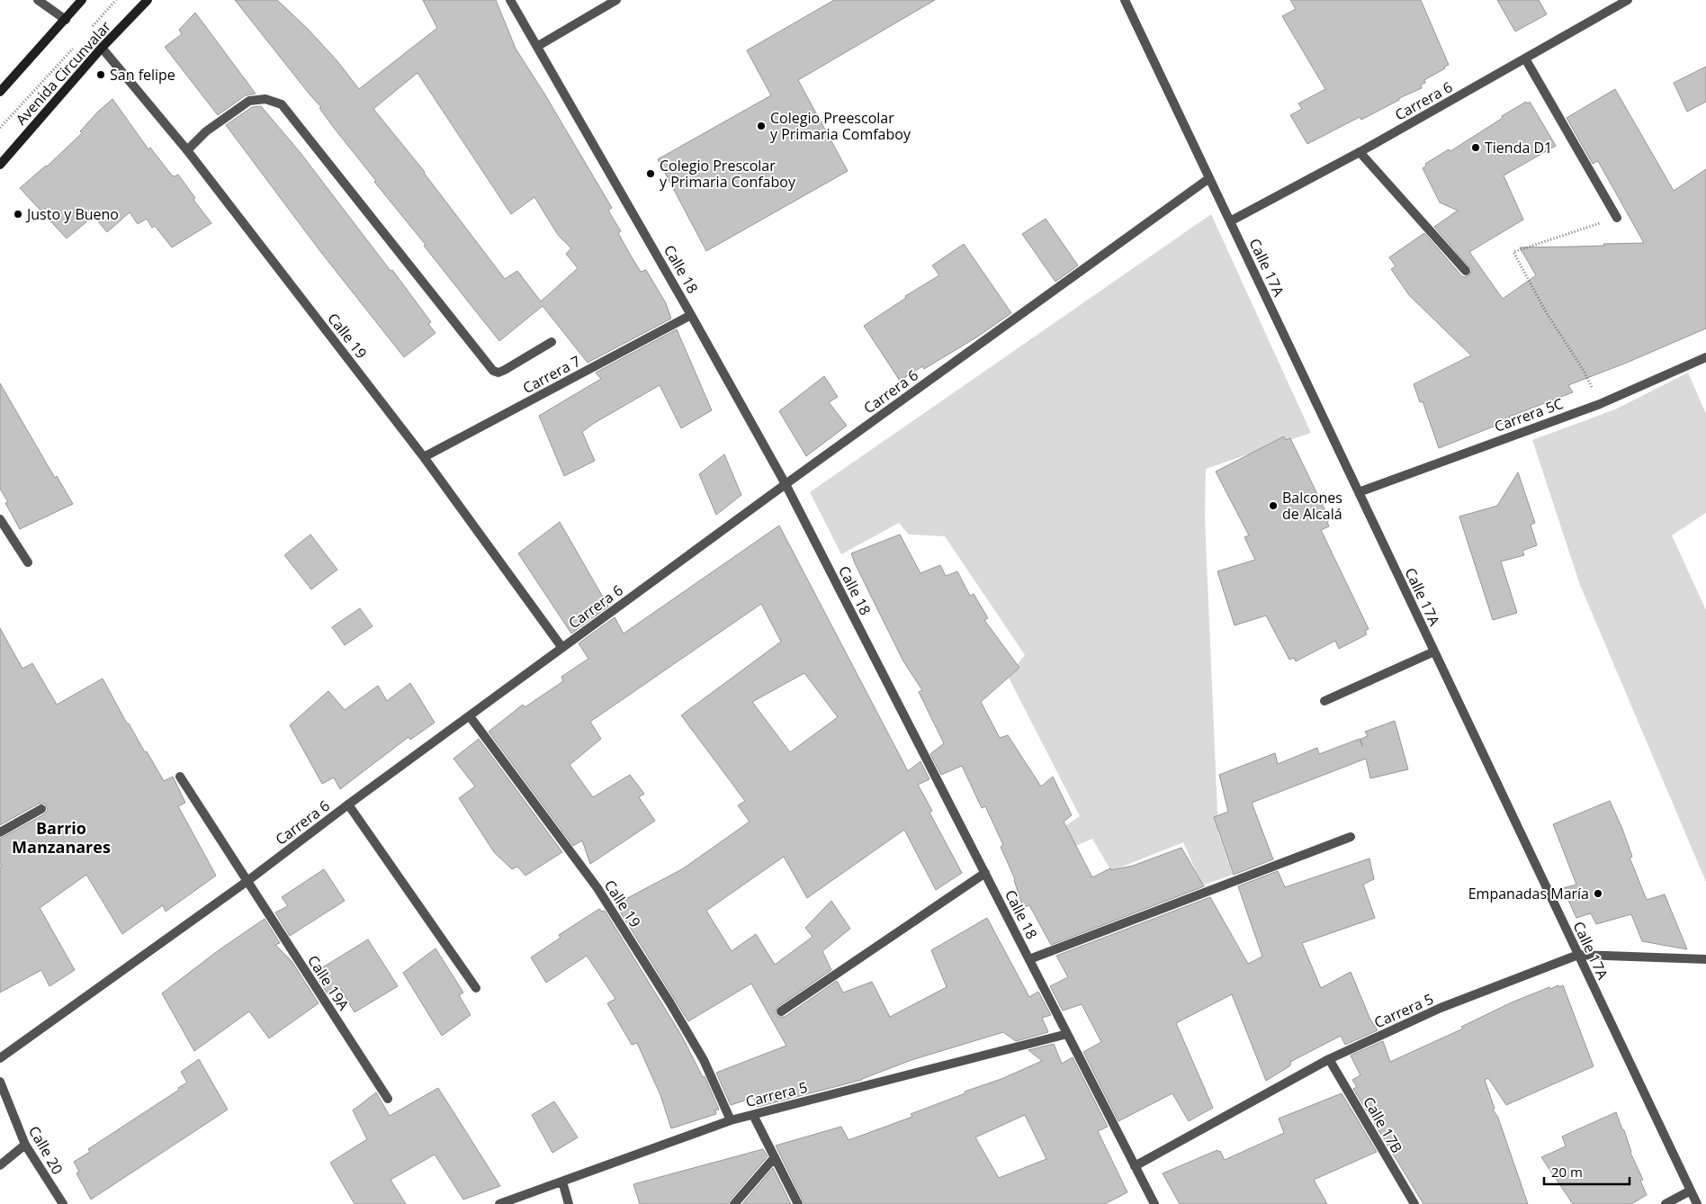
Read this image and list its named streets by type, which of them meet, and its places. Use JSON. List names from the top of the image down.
{
  "streets": {
    "main road": ["Avenida Circunvalar"],
    "street": [
      "Carrera 6",
      "Calle 17A",
      "Calle 18",
      "Calle 19",
      "Carrera 7",
      "Carrera 5C",
      "Calle 19A",
      "Carrera 5",
      "Calle 17B",
      "Calle 20"
    ]
  },
  "crossings": [
    ["Avenida Circunvalar", "Calle 19"],
    ["Carrera 6", "Calle 17A"],
    ["Carrera 6", "Calle 18"],
    ["Carrera 6", "Calle 19"],
    ["Carrera 6", "Calle 19A"],
    ["Calle 17A", "Carrera 5C"],
    ["Calle 17A", "Carrera 5"],
    ["Calle 18", "Carrera 7"],
    ["Calle 18", "Carrera 5"],
    ["Calle 19", "Carrera 7"],
    ["Calle 19", "Carrera 5"],
    ["Carrera 5", "Calle 17B"]
  ],
  "districts": ["Barrio Manzanares"],
  "places": [
    "San felipe",
    "Colegio Preescolar y Primaria Comfaboy",
    "Tienda D1",
    "Colegio Prescolar y Primaria Confaboy",
    "Justo y Bueno",
    "Balcones de Alcalá",
    "Empanadas María"
  ],
  "scale_bar": "20 m"
}
